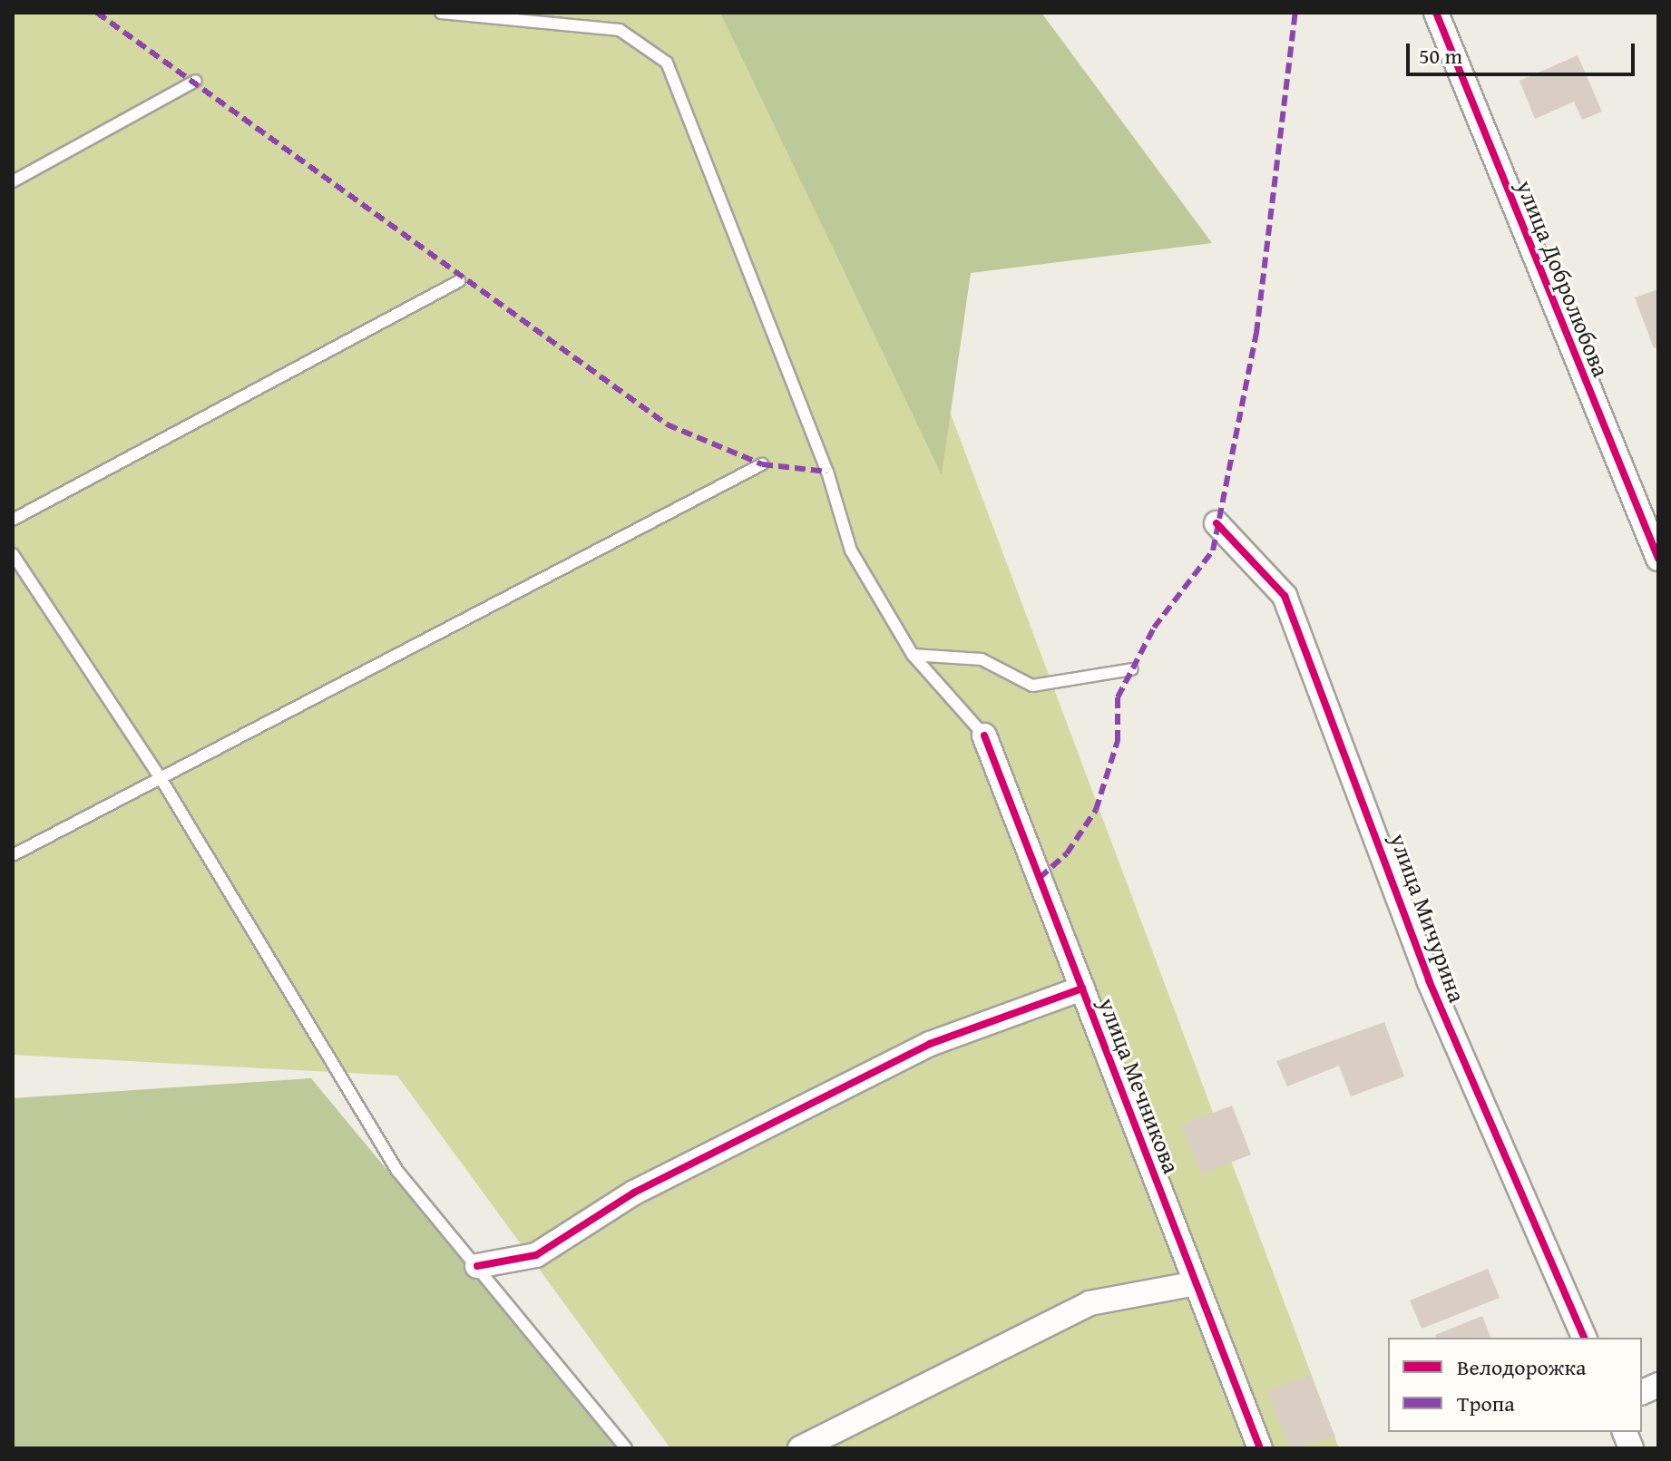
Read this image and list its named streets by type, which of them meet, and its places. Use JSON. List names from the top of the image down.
{
  "streets": {
    "street": ["улица Добролюбова", "улица Мичурина", "улица Мечникова"]
  },
  "legend": ["Велодорожка", "Тропа"],
  "scale_bar": "50 m"
}
